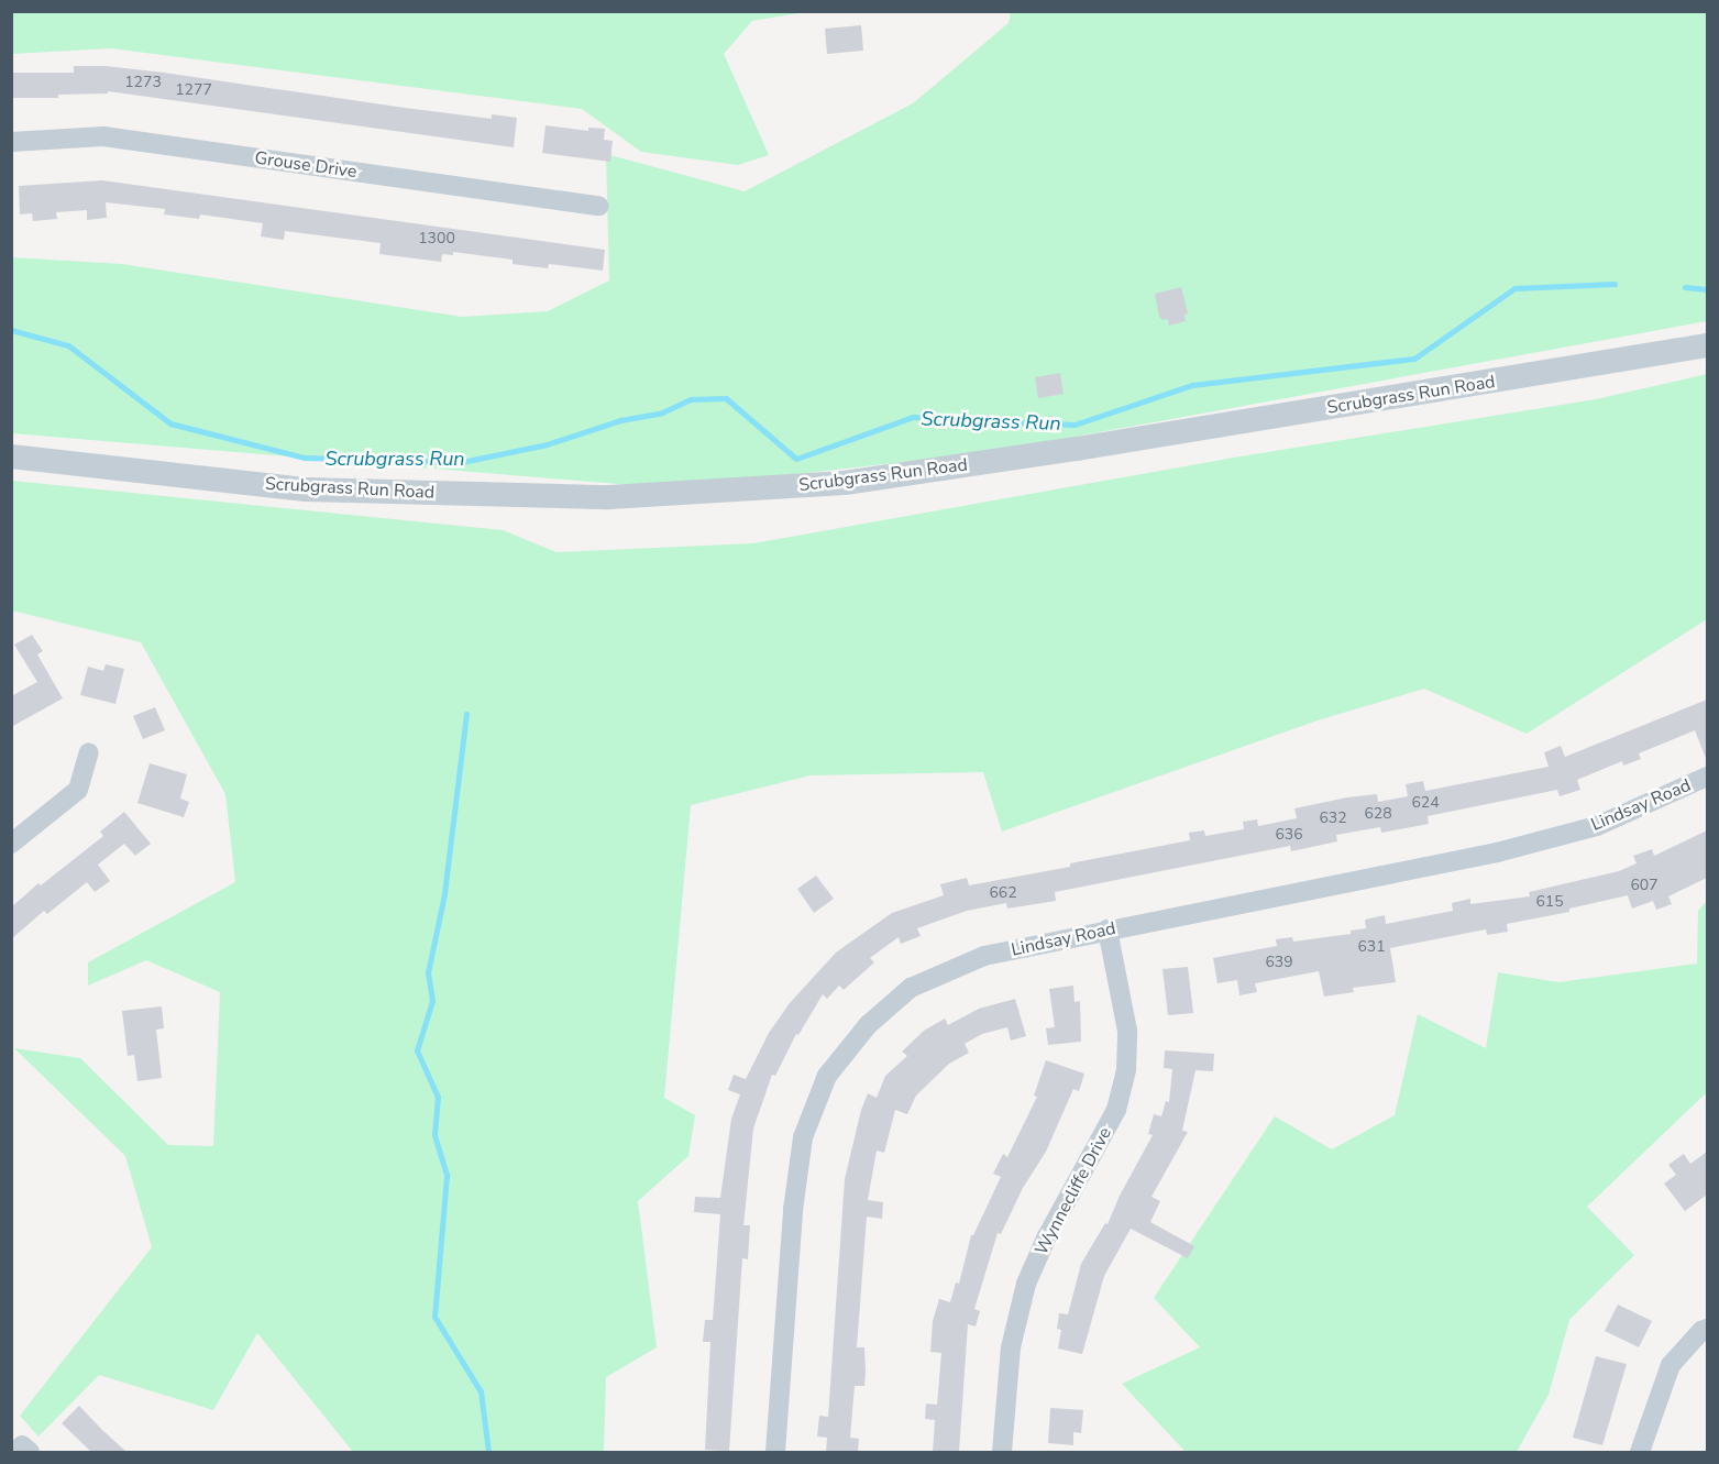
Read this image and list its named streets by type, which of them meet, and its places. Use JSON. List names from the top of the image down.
{
  "streets": {
    "street": [
      "Grouse Drive",
      "Scrubgrass Run Road",
      "Lindsay Road",
      "Wynnecliffe Drive"
    ]
  },
  "crossings": [
    ["Lindsay Road", "Wynnecliffe Drive"]
  ],
  "water": ["Scrubgrass Run"],
  "house_numbers": [
    "1273",
    "1277",
    "1300",
    "624",
    "628",
    "632",
    "636",
    "607",
    "662",
    "615",
    "631",
    "639"
  ]
}
